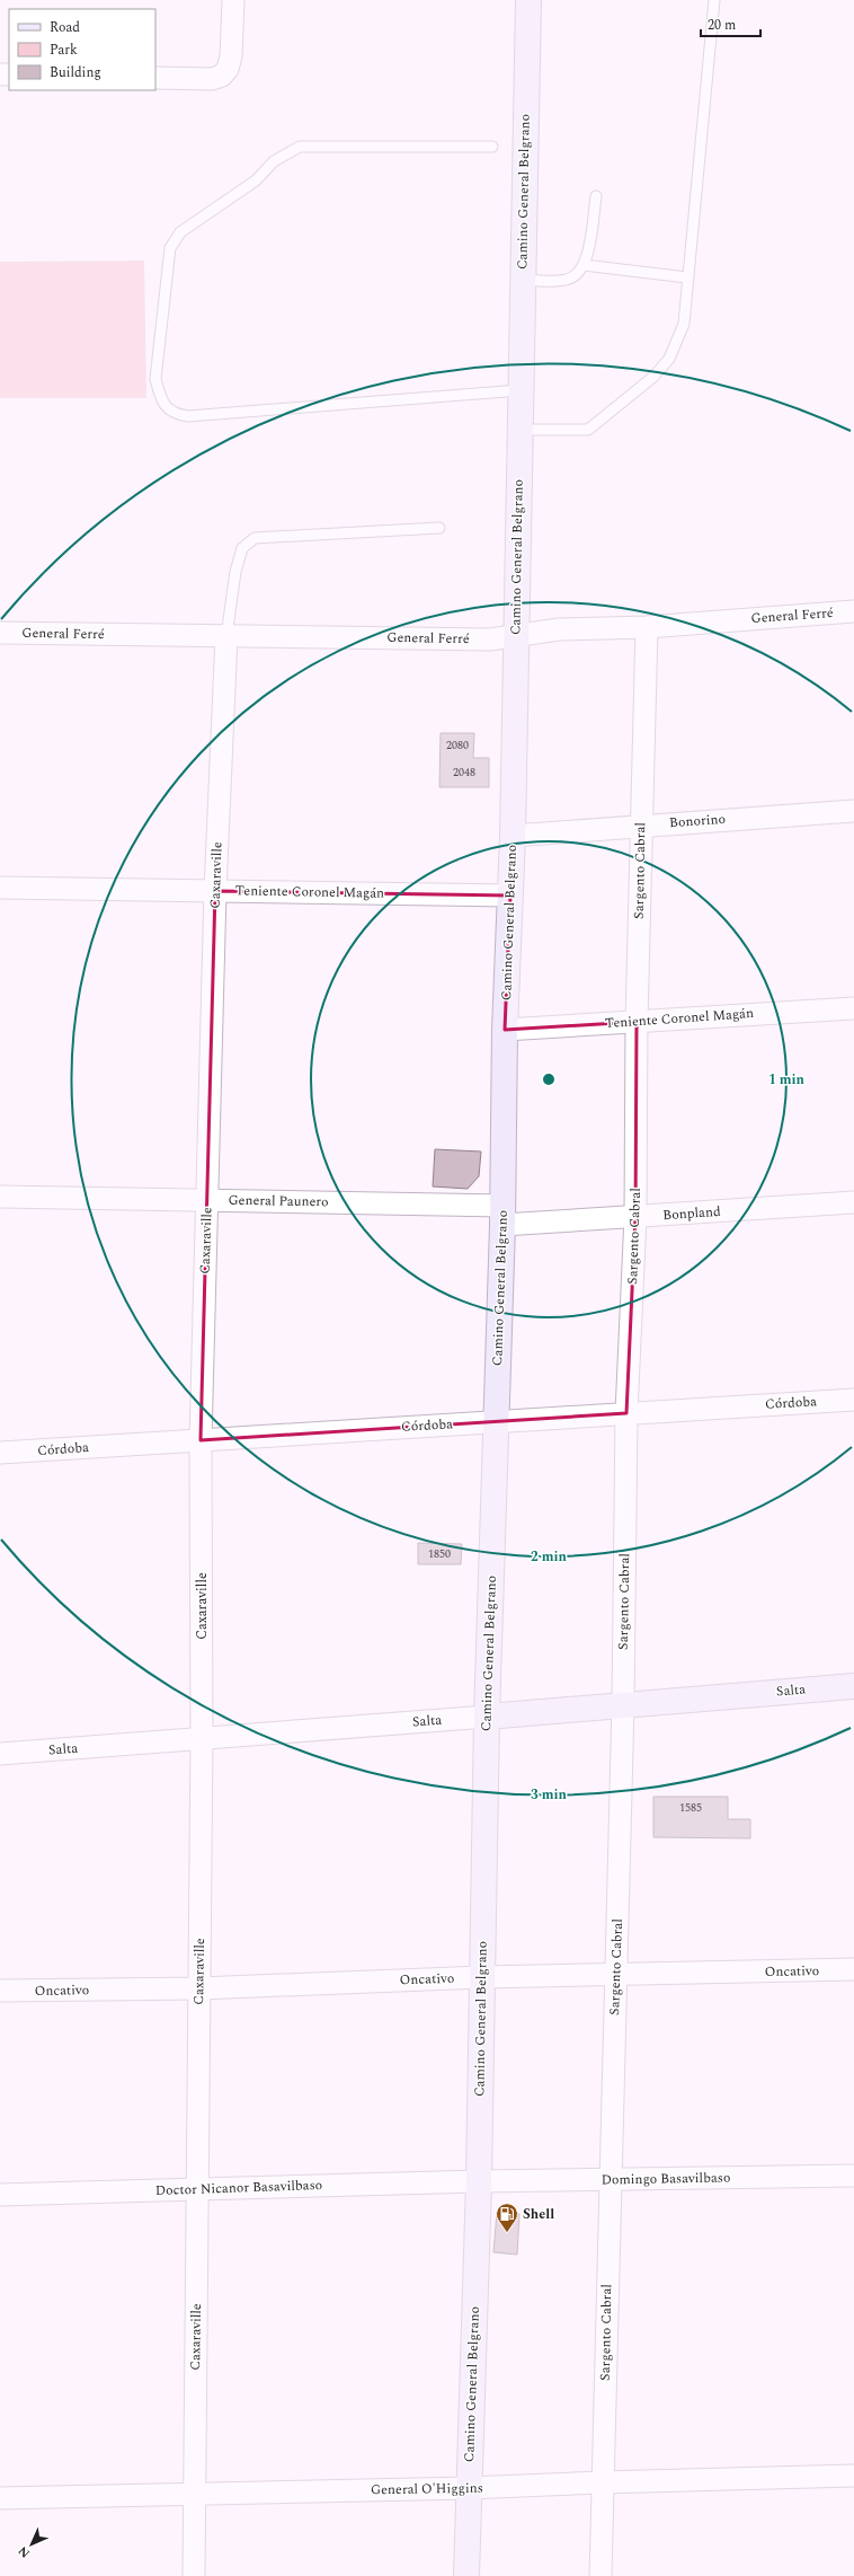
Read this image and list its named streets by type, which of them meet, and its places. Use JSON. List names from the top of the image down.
{
  "streets": {
    "street": [
      "Camino General Belgrano",
      "General Ferré",
      "Bonorino",
      "Sargento Cabral",
      "Caxaraville",
      "Teniente Coronel Magán",
      "General Paunero",
      "Bonpland",
      "Córdoba",
      "Salta",
      "Oncativo",
      "Domingo Basavilbaso",
      "Doctor Nicanor Basavilbaso",
      "General O'Higgins"
    ]
  },
  "crossings": [
    ["Camino General Belgrano", "General Ferré"],
    ["Camino General Belgrano", "Bonorino"],
    ["Camino General Belgrano", "Teniente Coronel Magán"],
    ["Camino General Belgrano", "General Paunero"],
    ["Camino General Belgrano", "Bonpland"],
    ["Camino General Belgrano", "Córdoba"],
    ["Camino General Belgrano", "Salta"],
    ["Camino General Belgrano", "Oncativo"],
    ["Camino General Belgrano", "Domingo Basavilbaso"],
    ["Camino General Belgrano", "Doctor Nicanor Basavilbaso"],
    ["Camino General Belgrano", "General O'Higgins"],
    ["General Ferré", "Sargento Cabral"],
    ["General Ferré", "Caxaraville"],
    ["Bonorino", "Sargento Cabral"],
    ["Sargento Cabral", "Teniente Coronel Magán"],
    ["Sargento Cabral", "Bonpland"],
    ["Sargento Cabral", "Córdoba"],
    ["Sargento Cabral", "Salta"],
    ["Sargento Cabral", "Oncativo"],
    ["Sargento Cabral", "Domingo Basavilbaso"],
    ["Sargento Cabral", "General O'Higgins"],
    ["Caxaraville", "Teniente Coronel Magán"],
    ["Caxaraville", "General Paunero"],
    ["Caxaraville", "Córdoba"],
    ["Caxaraville", "Salta"],
    ["Caxaraville", "Oncativo"],
    ["Caxaraville", "Doctor Nicanor Basavilbaso"],
    ["Caxaraville", "General O'Higgins"],
    ["General Paunero", "Bonpland"],
    ["Domingo Basavilbaso", "Doctor Nicanor Basavilbaso"]
  ],
  "places": {
    "fuel station": ["Shell"]
  },
  "house_numbers": [
    "2080",
    "2048",
    "1850",
    "1585"
  ],
  "legend": ["Road", "Park", "Building"],
  "scale_bar": "20 m",
  "north": "bottom left",
  "rings": ["1 min", "2 min", "3 min"]
}
